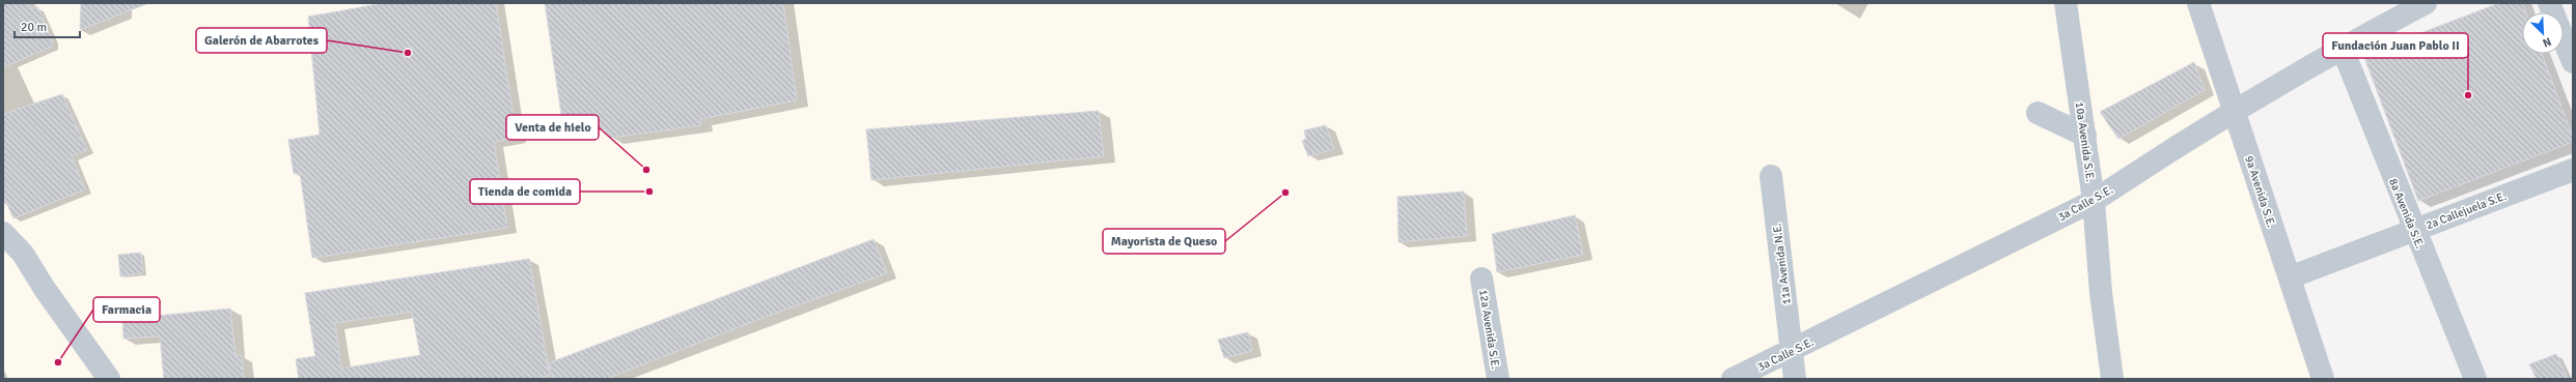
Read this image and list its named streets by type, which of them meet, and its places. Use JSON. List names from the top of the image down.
{
  "streets": {
    "street": [
      "10a Avenida S.E.",
      "9a Avenida S.E.",
      "3a Calle S.E.",
      "2a Callejuela S.E.",
      "8a Avenida S.E.",
      "11a Avenida N.E.",
      "12a Avenida S.E."
    ]
  },
  "crossings": [
    ["10a Avenida S.E.", "3a Calle S.E."],
    ["9a Avenida S.E.", "3a Calle S.E."],
    ["9a Avenida S.E.", "2a Callejuela S.E."],
    ["3a Calle S.E.", "8a Avenida S.E."],
    ["3a Calle S.E.", "11a Avenida N.E."],
    ["2a Callejuela S.E.", "8a Avenida S.E."]
  ],
  "places": [
    "Galerón de Abarrotes",
    "Fundación Juan Pablo II",
    "Venta de hielo",
    "Tienda de comida",
    "Mayorista de Queso",
    "Farmacia"
  ],
  "scale_bar": "20 m",
  "north": "bottom right"
}
